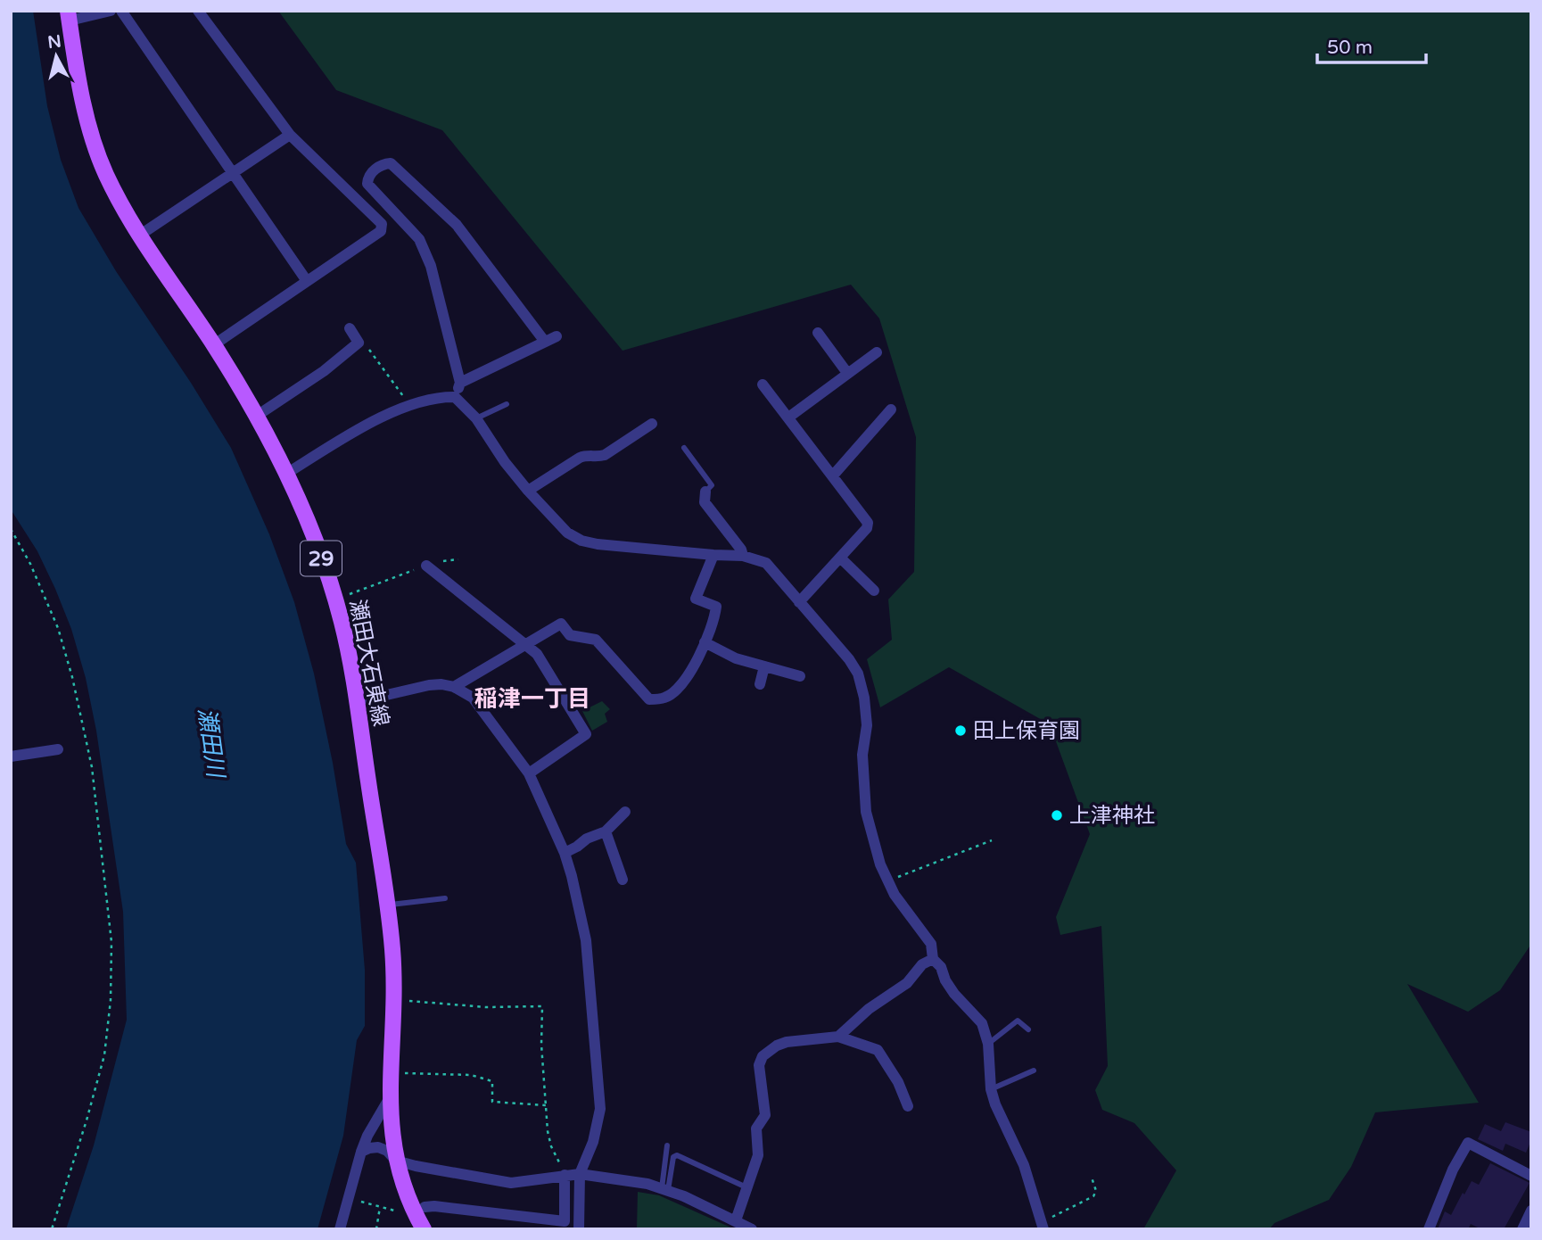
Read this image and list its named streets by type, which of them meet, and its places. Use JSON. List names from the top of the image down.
{
  "streets": {
    "main road": ["29", "瀬田大石東線"]
  },
  "districts": ["稲津一丁目"],
  "water": ["瀬田川"],
  "places": ["田上保育園", "上津神社"],
  "scale_bar": "50 m",
  "north": "top"
}
